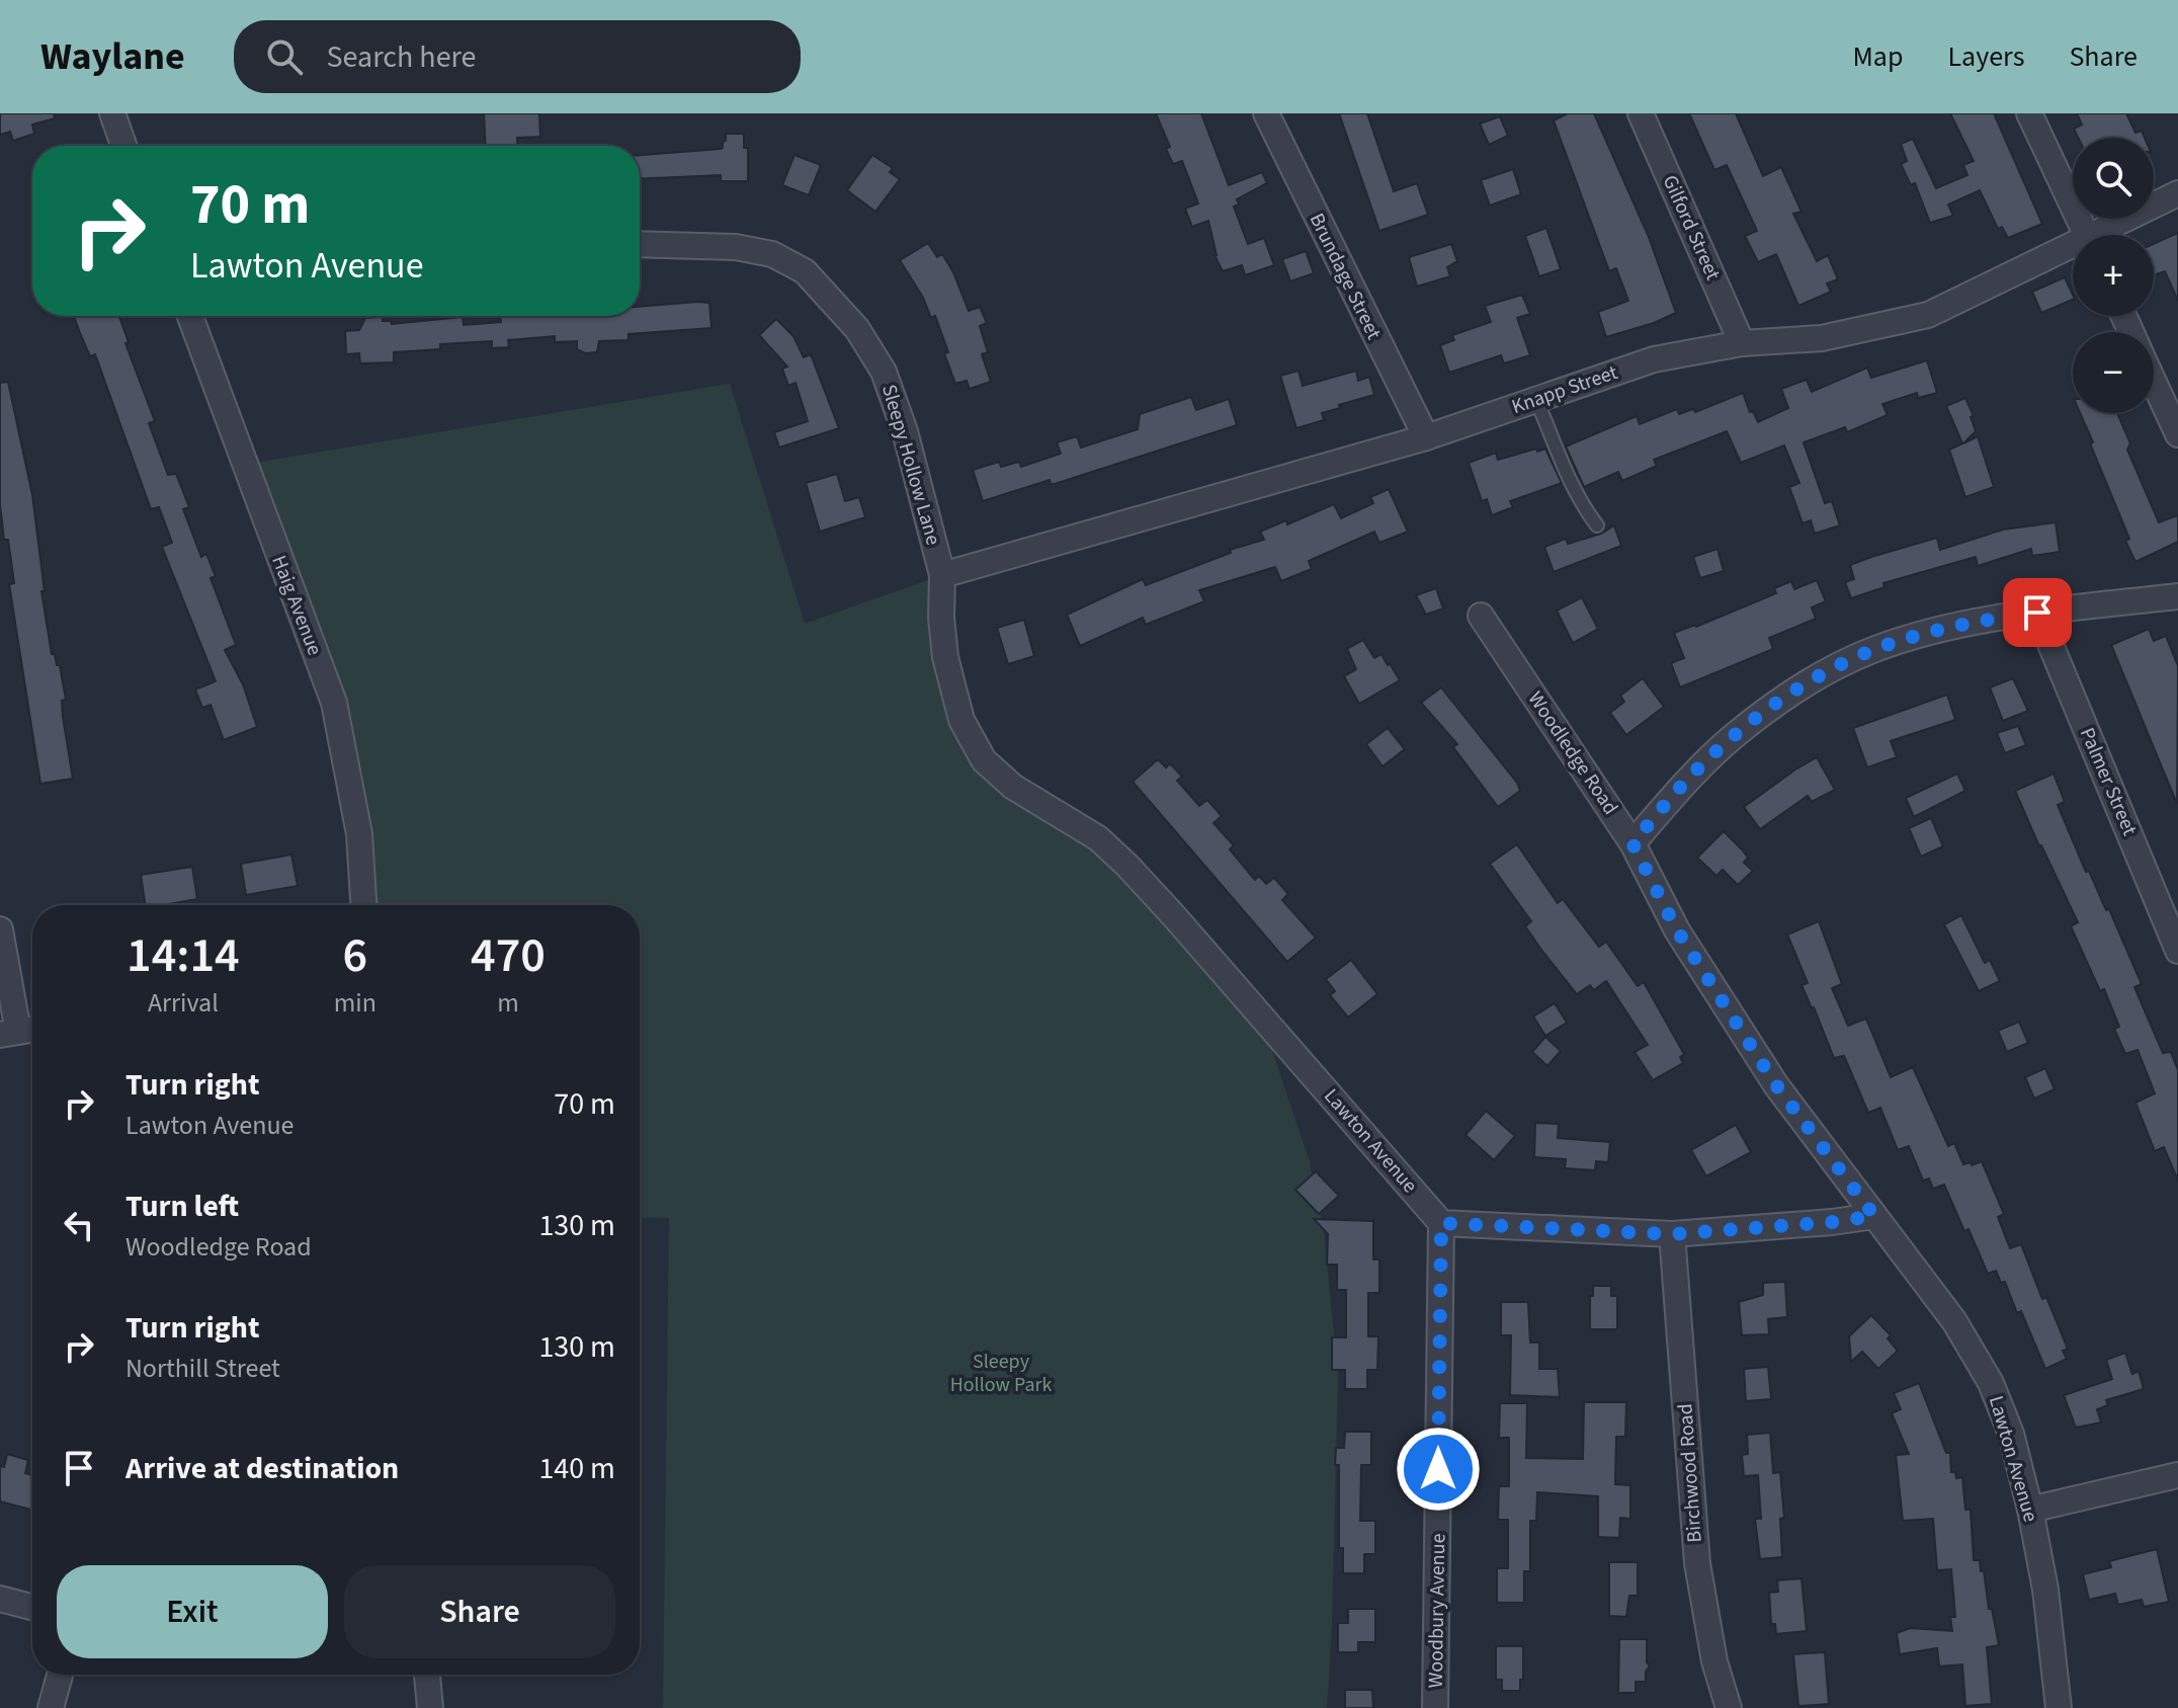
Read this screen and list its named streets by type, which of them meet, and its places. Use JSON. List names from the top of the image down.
{
  "streets": {
    "street": [
      "Gilford Street",
      "Brundage Street",
      "Knapp Street",
      "Sleepy Hollow Lane",
      "Haig Avenue",
      "Woodledge Road",
      "Palmer Street",
      "Lawton Avenue",
      "Birchwood Road",
      "Woodbury Avenue"
    ]
  },
  "crossings": [
    ["Gilford Street", "Knapp Street"],
    ["Brundage Street", "Knapp Street"],
    ["Knapp Street", "Sleepy Hollow Lane"],
    ["Knapp Street", "Lawton Avenue"],
    ["Sleepy Hollow Lane", "Lawton Avenue"],
    ["Woodledge Road", "Lawton Avenue"],
    ["Lawton Avenue", "Woodbury Avenue"]
  ],
  "parks": ["Sleepy Hollow Park"],
  "page": {
    "header": "Waylane",
    "search": "Search here",
    "nav": ["Map", "Layers", "Share"],
    "map_buttons": ["+", "−"],
    "turn": ["70 m", "Lawton Avenue"],
    "eta": [
      "14:14",
      "Arrival",
      "6",
      "min",
      "470",
      "m"
    ],
    "list": [
      {
        "name": "Turn right",
        "note": "Lawton Avenue",
        "value": "70 m"
      },
      {
        "name": "Turn left",
        "note": "Woodledge Road",
        "value": "130 m"
      },
      {
        "name": "Turn right",
        "note": "Northill Street",
        "value": "130 m"
      },
      {
        "name": "Arrive at destination",
        "value": "140 m"
      }
    ],
    "buttons": ["Exit", "Share"]
  }
}
